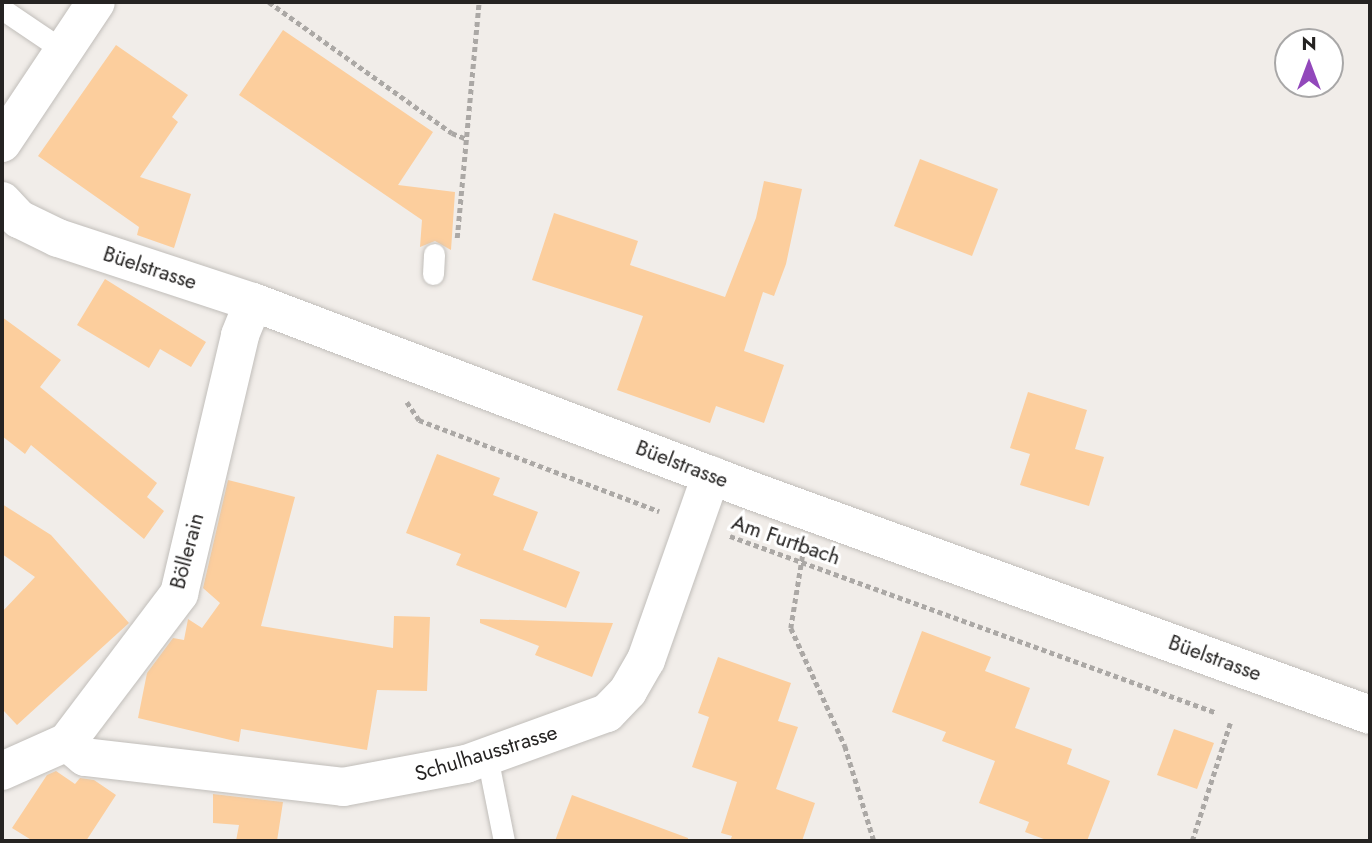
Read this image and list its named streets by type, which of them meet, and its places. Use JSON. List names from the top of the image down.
{
  "streets": {
    "street": ["Büelstrasse", "Böllerain", "Schulhausstrasse"],
    "path": ["Am Furtbach"]
  },
  "crossings": [
    ["Büelstrasse", "Am Furtbach"],
    ["Büelstrasse", "Böllerain"],
    ["Büelstrasse", "Schulhausstrasse"],
    ["Am Furtbach", "Schulhausstrasse"],
    ["Böllerain", "Schulhausstrasse"]
  ],
  "north": "top"
}
